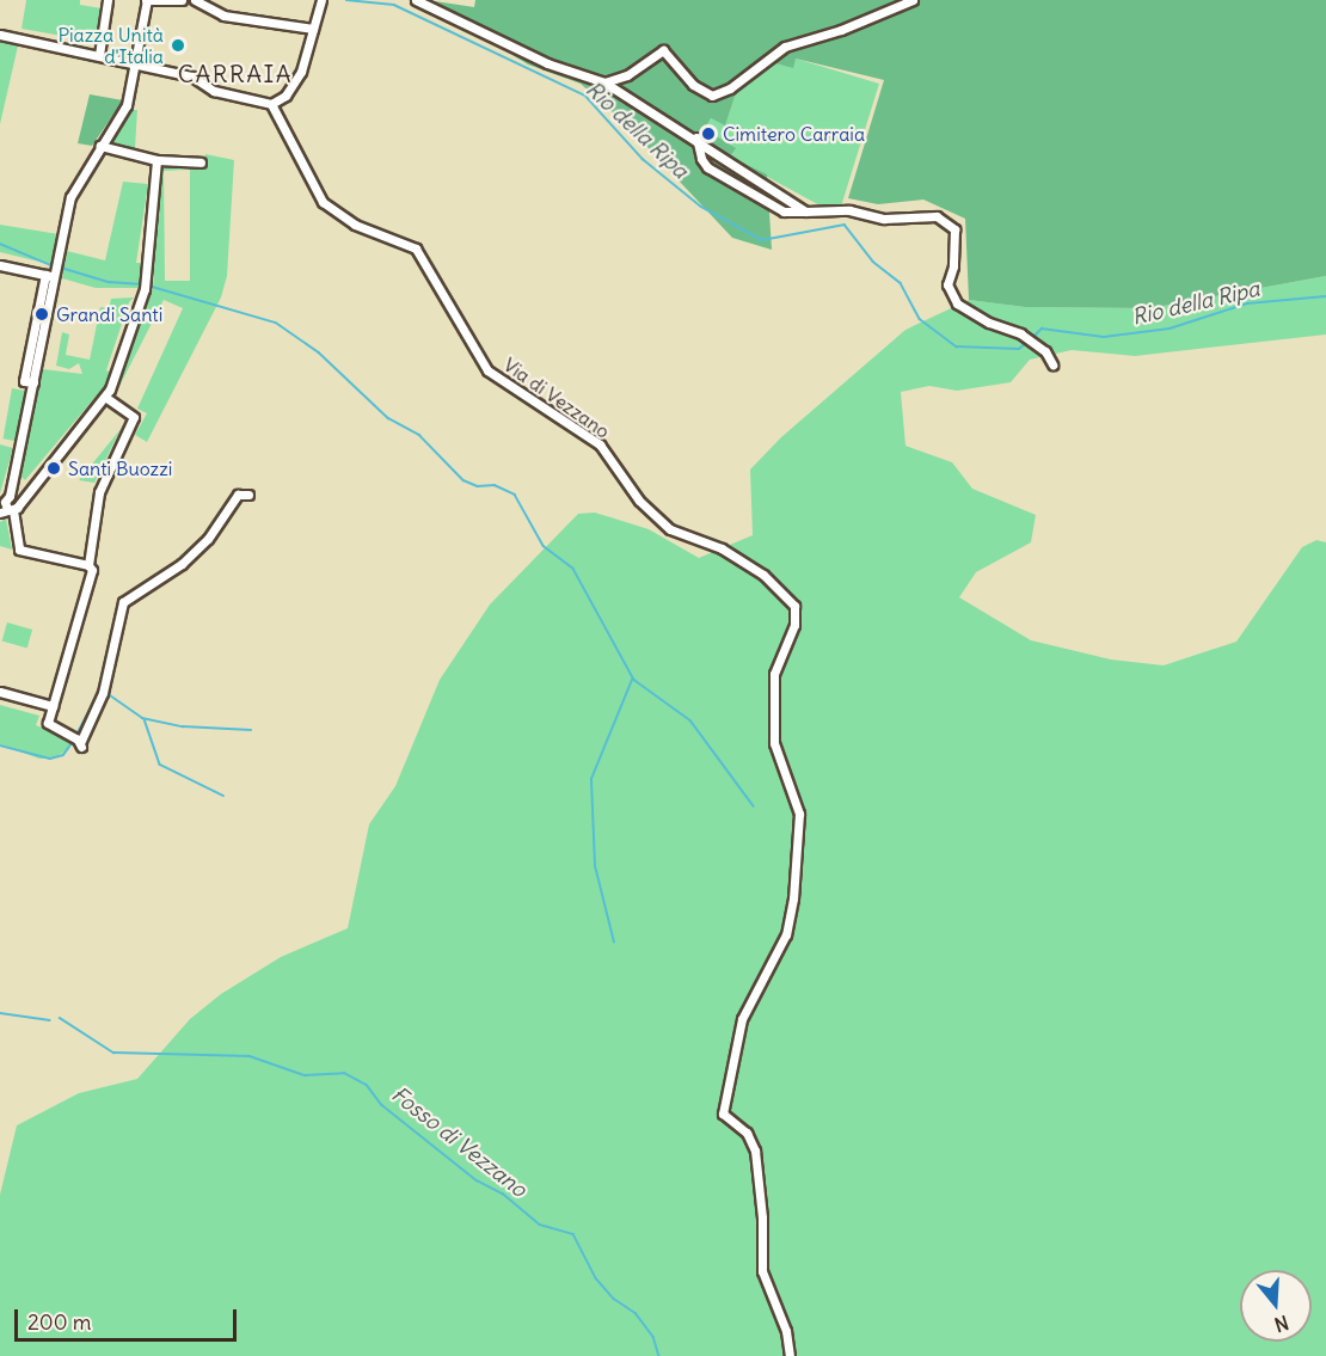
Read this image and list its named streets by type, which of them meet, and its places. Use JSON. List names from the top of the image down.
{
  "streets": {
    "street": ["Via di Vezzano"]
  },
  "districts": ["CARRAIA"],
  "water": ["Rio della Ripa", "Fosso di Vezzano"],
  "places": [
    "Piazza Unità d'Italia",
    "Cimitero Carraia",
    "Grandi Santi",
    "Santi Buozzi"
  ],
  "scale_bar": "200 m",
  "north": "bottom"
}
